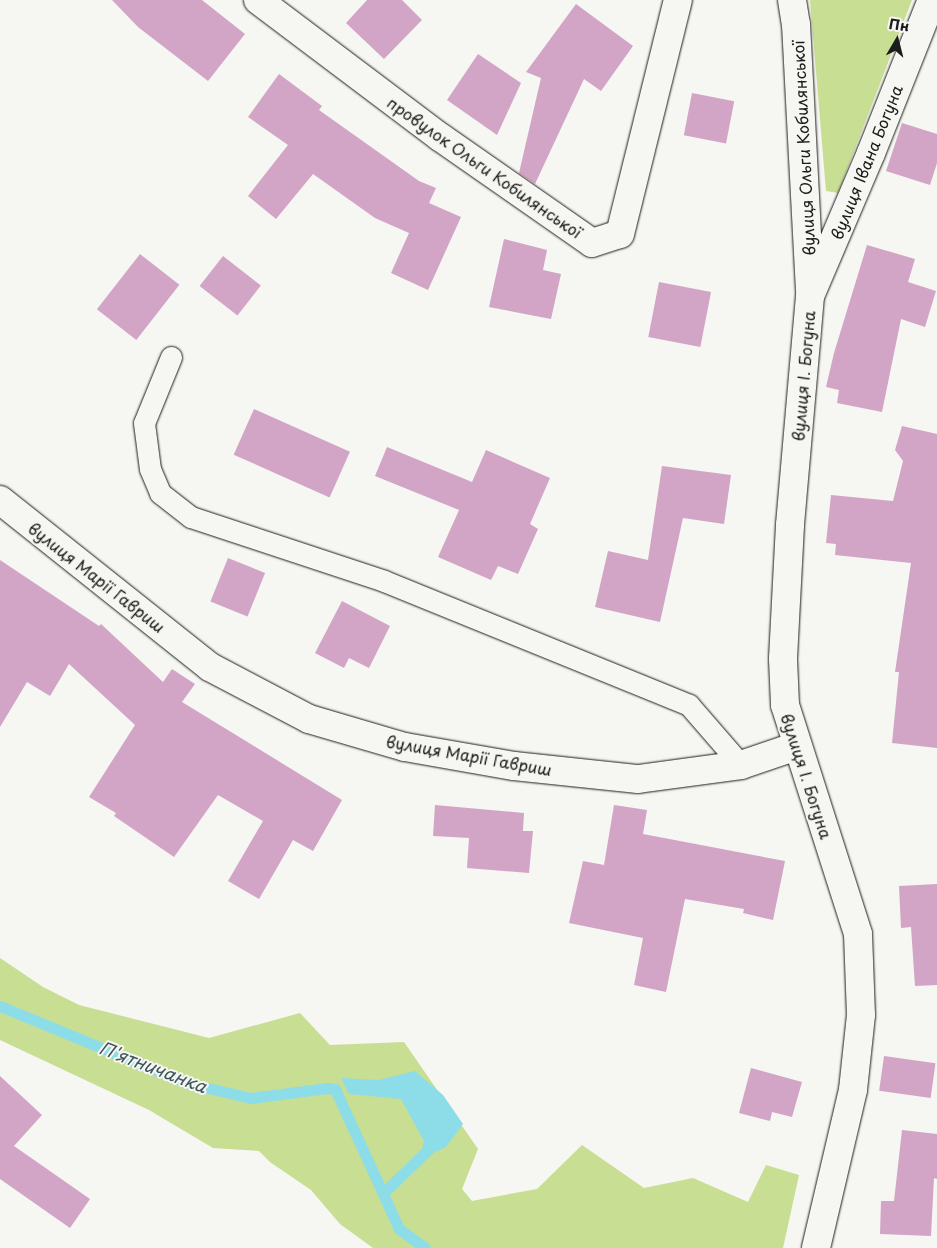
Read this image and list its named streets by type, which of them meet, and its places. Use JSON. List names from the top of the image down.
{
  "streets": {
    "street": [
      "вулиця Ольги Кобилянської",
      "вулиця Івана Богуна",
      "провулок Ольги Кобилянської",
      "вулиця І. Богуна",
      "вулиця Марії Гавриш"
    ]
  },
  "crossings": [
    ["вулиця Ольги Кобилянської", "вулиця Івана Богуна"],
    ["вулиця Ольги Кобилянської", "вулиця І. Богуна"],
    ["вулиця Івана Богуна", "вулиця І. Богуна"],
    ["вулиця І. Богуна", "вулиця Марії Гавриш"]
  ],
  "water": ["П'ятничанка"],
  "north": "top"
}
